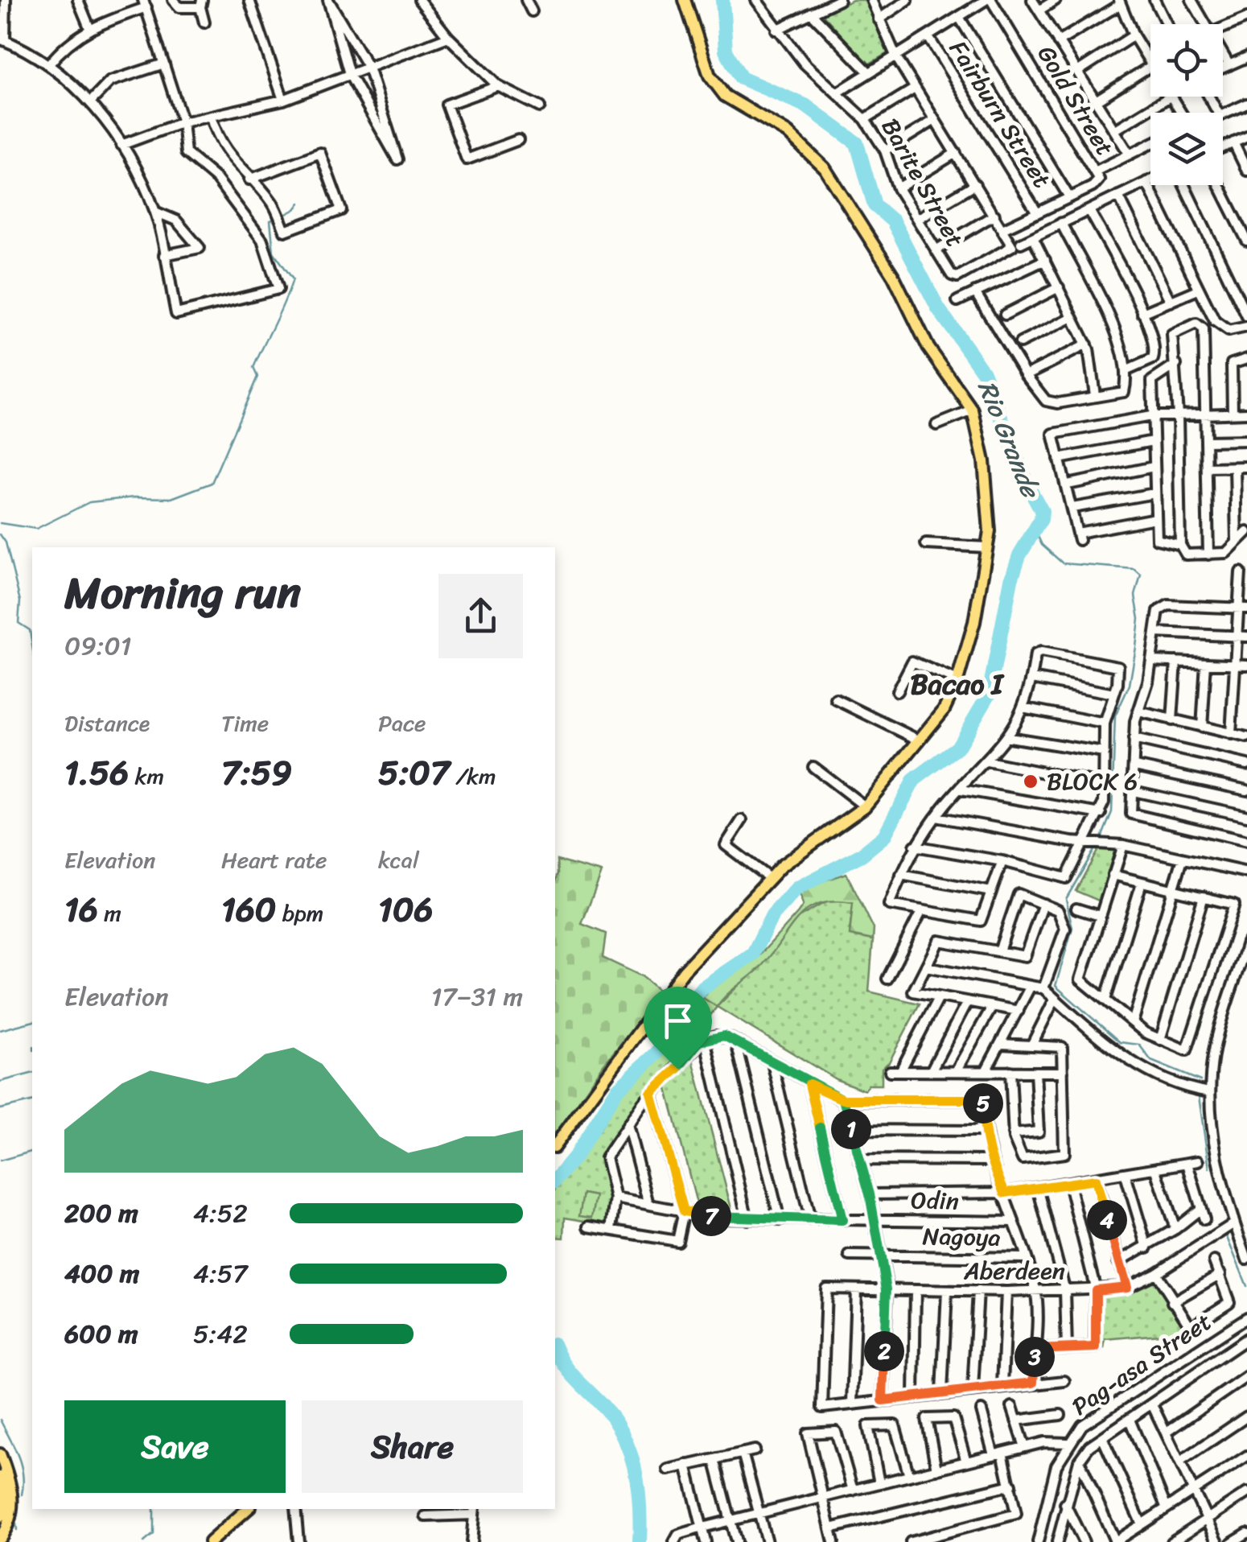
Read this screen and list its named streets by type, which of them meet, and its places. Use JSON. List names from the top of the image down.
{
  "streets": {
    "street": [
      "Gold Street",
      "Fairburn Street",
      "Barite Street",
      "Odin",
      "Nagoya",
      "Aberdeen",
      "Pag-asa Street"
    ]
  },
  "districts": ["Bacao I"],
  "water": ["Rio Grande"],
  "places": ["BLOCK 6"],
  "page": {
    "heading": ["Morning run", "09:01"],
    "stats": [
      ["Distance", "1.56 km"],
      ["Time", "7:59"],
      ["Pace", "5:07 /km"],
      ["Elevation", "16 m"],
      ["Heart rate", "160 bpm"],
      ["kcal", "106"]
    ],
    "chart": ["Elevation", "17–31 m"],
    "pins": [
      "5",
      "1",
      "7",
      "4",
      "2",
      "3"
    ],
    "list": [
      {
        "name": "200 m",
        "note": "4:52"
      },
      {
        "name": "400 m",
        "note": "4:57"
      },
      {
        "name": "600 m",
        "note": "5:42"
      }
    ],
    "buttons": ["Save", "Share"]
  }
}
